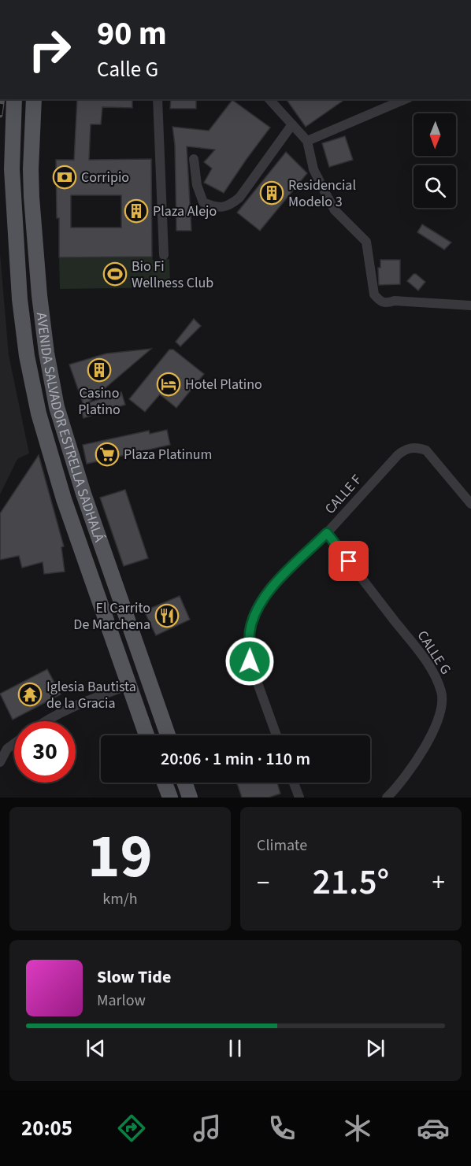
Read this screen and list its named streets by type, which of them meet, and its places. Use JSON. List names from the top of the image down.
{
  "streets": {
    "main road": ["AVENIDA SALVADOR ESTRELLA SADHALÁ"],
    "street": ["CALLE F", "CALLE G"]
  },
  "crossings": [
    ["CALLE F", "CALLE G"]
  ],
  "places": {
    "bank": ["Corripio"],
    "building": ["Residencial Modelo 3", "Plaza Alejo", "Casino Platino"],
    "sports": ["Bio Fi Wellness Club"],
    "hotel": ["Hotel Platino"],
    "supermarket": ["Plaza Platinum"],
    "restaurant": ["El Carrito De Marchena"],
    "temple": ["Iglesia Bautista de la Gracia"]
  },
  "north": "bottom",
  "page": {
    "turn": ["90 m", "Calle G"],
    "limit": "30",
    "trip": "20:06 · 1 min · 110 m",
    "tile": [
      ["19", "km/h"],
      "Climate"
    ],
    "heat": ["−", "21.5°", "+"],
    "song": ["Slow Tide", "Marlow"],
    "tabs": "20:05"
  }
}
